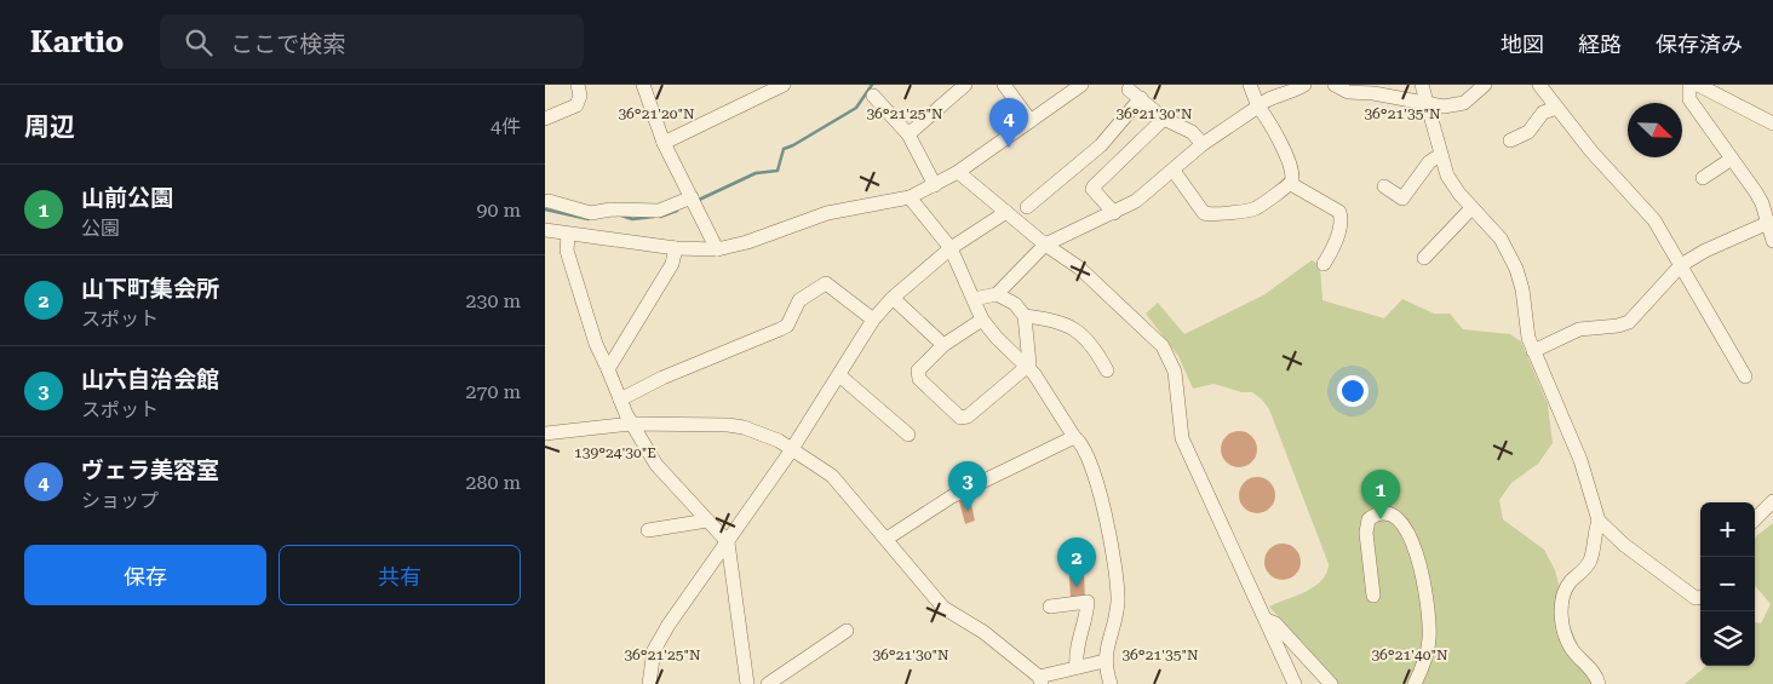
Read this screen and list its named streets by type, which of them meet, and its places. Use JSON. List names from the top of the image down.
{
  "north": "bottom right",
  "page": {
    "header": "Kartio",
    "search": "ここで検索",
    "nav": ["地図", "経路", "保存済み"],
    "heading": ["周辺", "4件"],
    "pins": [
      "4",
      "3",
      "1",
      "2"
    ],
    "list": [
      {
        "mark": "1",
        "name": "山前公園",
        "note": "公園",
        "value": "90 m"
      },
      {
        "mark": "2",
        "name": "山下町集会所",
        "note": "スポット",
        "value": "230 m"
      },
      {
        "mark": "3",
        "name": "山六自治会館",
        "note": "スポット",
        "value": "270 m"
      },
      {
        "mark": "4",
        "name": "ヴェラ美容室",
        "note": "ショップ",
        "value": "280 m"
      }
    ],
    "map_buttons": ["+", "−"],
    "buttons": ["保存", "共有"]
  },
  "coordinates": [
    "36°21'20\"N",
    "36°21'25\"N",
    "36°21'30\"N",
    "36°21'35\"N",
    "139°24'30\"E",
    "36°21'40\"N"
  ]
}
